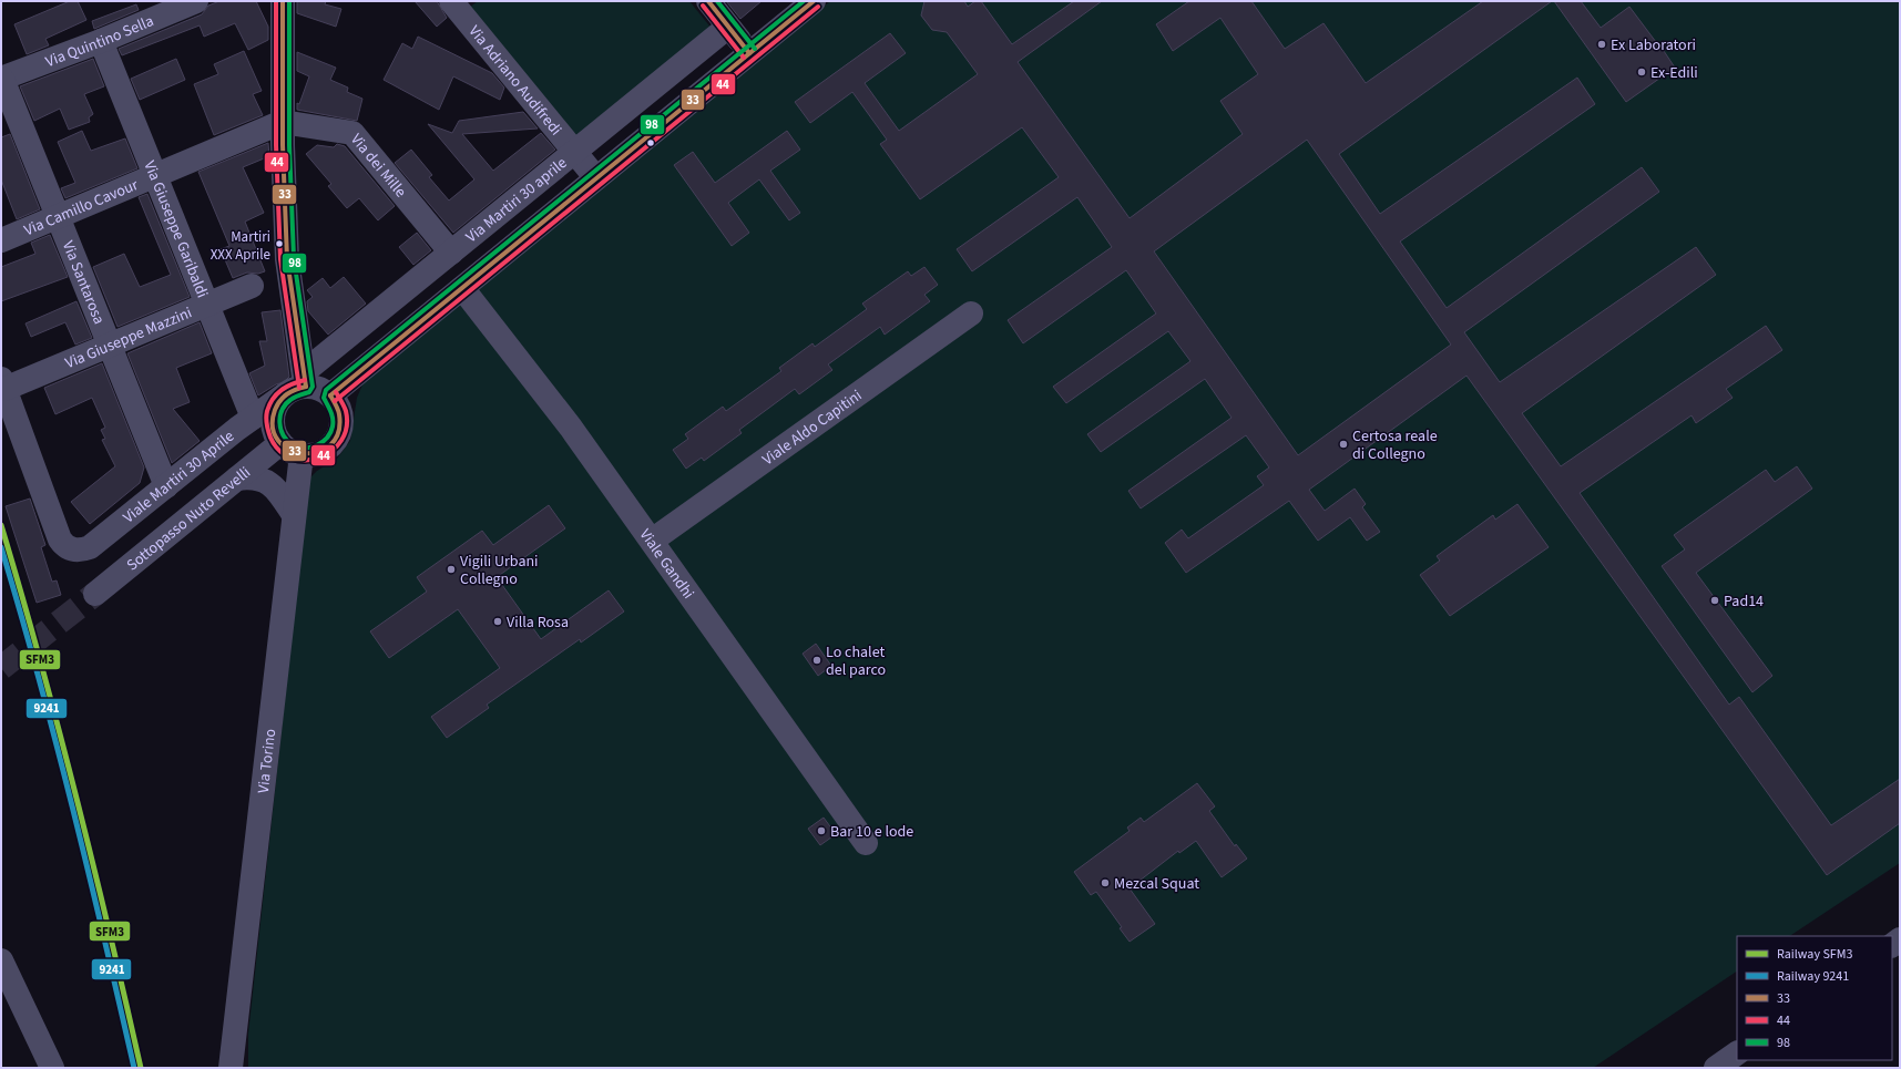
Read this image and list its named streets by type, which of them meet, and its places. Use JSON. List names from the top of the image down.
{
  "streets": {
    "street": [
      "Via Quintino Sella",
      "Via Adriano Audifredi",
      "Via dei Mille",
      "Via Martiri 30 aprile",
      "Via Camillo Cavour",
      "Via Giuseppe Garibaldi",
      "Via Santarosa",
      "Via Giuseppe Mazzini",
      "Viale Aldo Capitini",
      "Viale Martiri 30 Aprile",
      "Sottopasso Nuto Revelli",
      "Viale Gandhi",
      "Via Torino"
    ]
  },
  "crossings": [
    ["Via Quintino Sella", "Via Giuseppe Garibaldi"],
    ["Via Quintino Sella", "Via Santarosa"],
    ["Via Adriano Audifredi", "Via Martiri 30 aprile"],
    ["Via dei Mille", "Via Martiri 30 aprile"],
    ["Via dei Mille", "Via Camillo Cavour"],
    ["Via Martiri 30 aprile", "Viale Martiri 30 Aprile"],
    ["Via Martiri 30 aprile", "Sottopasso Nuto Revelli"],
    ["Via Martiri 30 aprile", "Via Torino"],
    ["Via Camillo Cavour", "Via Giuseppe Garibaldi"],
    ["Via Camillo Cavour", "Via Santarosa"],
    ["Via Giuseppe Garibaldi", "Via Giuseppe Mazzini"],
    ["Via Giuseppe Garibaldi", "Viale Martiri 30 Aprile"],
    ["Via Santarosa", "Via Giuseppe Mazzini"],
    ["Via Santarosa", "Viale Martiri 30 Aprile"],
    ["Via Giuseppe Mazzini", "Viale Martiri 30 Aprile"],
    ["Viale Aldo Capitini", "Viale Gandhi"],
    ["Viale Martiri 30 Aprile", "Sottopasso Nuto Revelli"],
    ["Viale Martiri 30 Aprile", "Via Torino"],
    ["Sottopasso Nuto Revelli", "Via Torino"]
  ],
  "places": [
    "Ex Laboratori",
    "Ex-Edili",
    "Martiri XXX Aprile",
    "Certosa reale di Collegno",
    "Vigili Urbani Collegno",
    "Pad14",
    "Villa Rosa",
    "Lo chalet del parco",
    "Bar 10 e lode",
    "Mezcal Squat"
  ],
  "lines": [
    "transit line 33",
    "transit line 44",
    "transit line 98",
    "rail line SFM3",
    "rail line 9241"
  ],
  "legend": [
    "Railway SFM3",
    "Railway 9241",
    "33",
    "44",
    "98"
  ]
}
